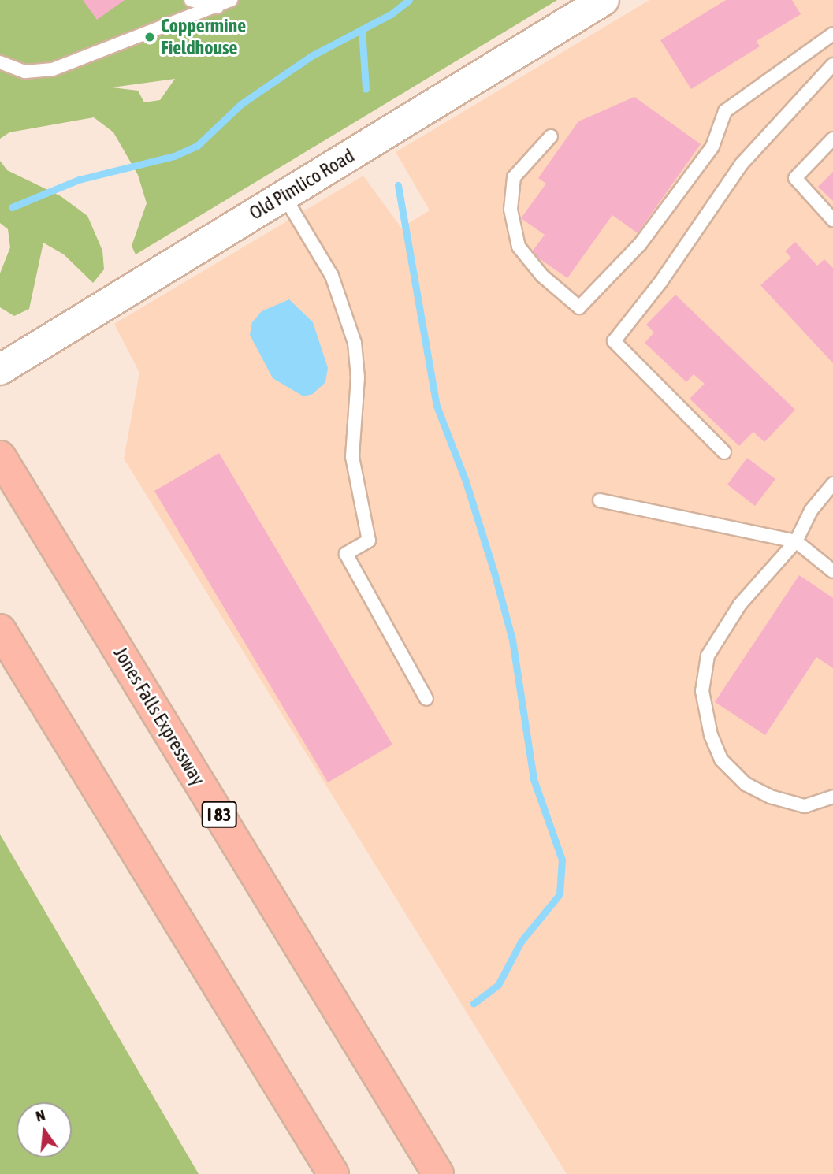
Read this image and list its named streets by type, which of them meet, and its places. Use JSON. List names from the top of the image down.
{
  "streets": {
    "highway": ["Jones Falls Expressway", "I 83"],
    "street": ["Old Pimlico Road"]
  },
  "places": ["Coppermine Fieldhouse"],
  "north": "top"
}
